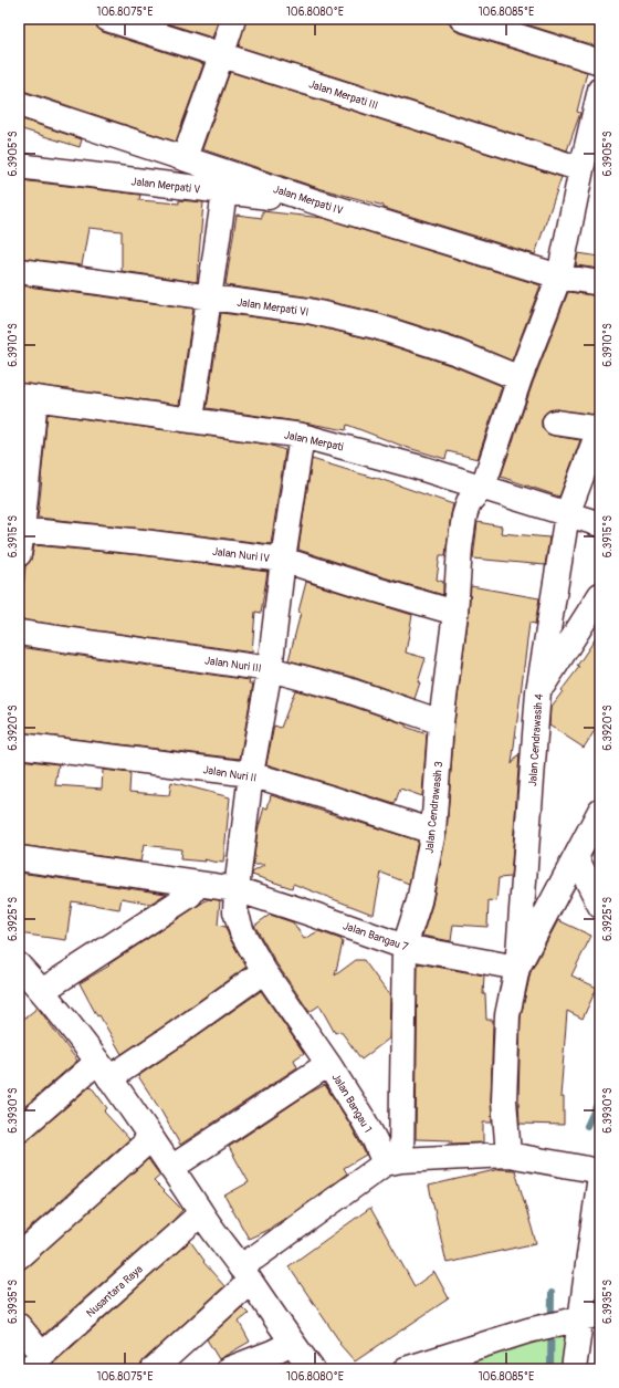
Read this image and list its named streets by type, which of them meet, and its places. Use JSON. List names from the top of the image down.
{
  "streets": {
    "street": [
      "Jalan Merpati III",
      "Jalan Merpati V",
      "Jalan Merpati IV",
      "Jalan Merpati VI",
      "Jalan Merpati",
      "Jalan Nuri IV",
      "Jalan Nuri III",
      "Jalan Cendrawasih 4",
      "Jalan Nuri II",
      "Jalan Cendrawasih 3",
      "Jalan Bangau 7",
      "Jalan Bangau 1",
      "Nusantara Raya"
    ]
  },
  "crossings": [
    ["Jalan Merpati V", "Jalan Merpati IV"],
    ["Jalan Merpati", "Jalan Cendrawasih 4"],
    ["Jalan Merpati", "Jalan Cendrawasih 3"],
    ["Jalan Merpati", "Jalan Bangau 1"],
    ["Jalan Nuri IV", "Jalan Cendrawasih 3"],
    ["Jalan Nuri IV", "Jalan Bangau 1"],
    ["Jalan Nuri III", "Jalan Cendrawasih 3"],
    ["Jalan Nuri III", "Jalan Bangau 1"],
    ["Jalan Cendrawasih 4", "Jalan Bangau 7"],
    ["Jalan Nuri II", "Jalan Cendrawasih 3"],
    ["Jalan Nuri II", "Jalan Bangau 1"],
    ["Jalan Cendrawasih 3", "Jalan Bangau 7"],
    ["Jalan Cendrawasih 3", "Jalan Bangau 1"],
    ["Jalan Bangau 7", "Jalan Bangau 1"]
  ],
  "coordinates": [
    "106.8075°E",
    "106.8080°E",
    "106.8085°E",
    "6.3905°S",
    "6.3910°S",
    "6.3915°S",
    "6.3920°S",
    "6.3925°S",
    "6.3930°S",
    "6.3935°S"
  ]
}
